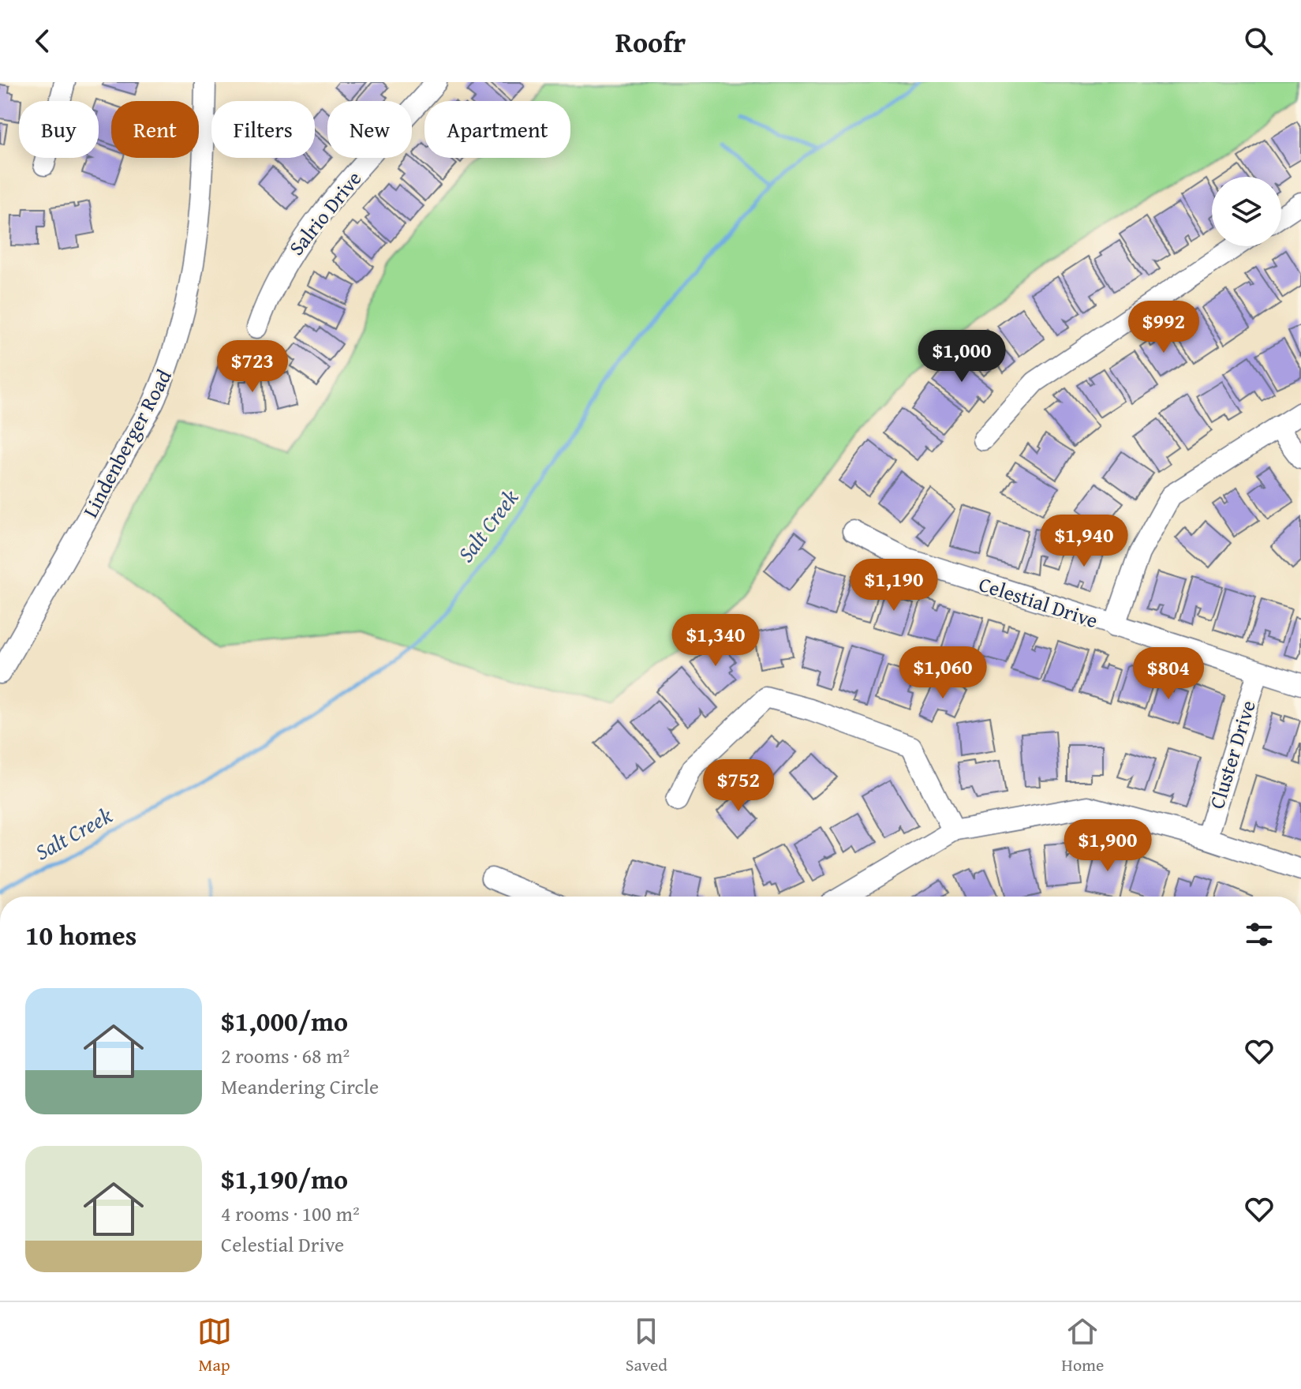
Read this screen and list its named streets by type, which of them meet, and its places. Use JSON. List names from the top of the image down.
{
  "streets": {
    "street": [
      "Salrio Drive",
      "Lindenberger Road",
      "Celestial Drive",
      "Cluster Drive"
    ]
  },
  "crossings": [
    ["Celestial Drive", "Cluster Drive"]
  ],
  "water": ["Salt Creek"],
  "page": {
    "header": "Roofr",
    "chip": [
      "Buy",
      "Rent",
      "Filters",
      "New",
      "Apartment"
    ],
    "price": [
      "$992",
      "$1,000",
      "$723",
      "$1,940",
      "$1,190",
      "$1,340",
      "$1,060",
      "$804",
      "$752",
      "$1,900"
    ],
    "heading": "10 homes",
    "list": [
      {
        "name": "$1,000/mo",
        "note": "2 rooms · 68 m² · Meandering Circle"
      },
      {
        "name": "$1,190/mo",
        "note": "4 rooms · 100 m² · Celestial Drive"
      }
    ],
    "tabs": ["Map", "Saved", "Home"]
  }
}
